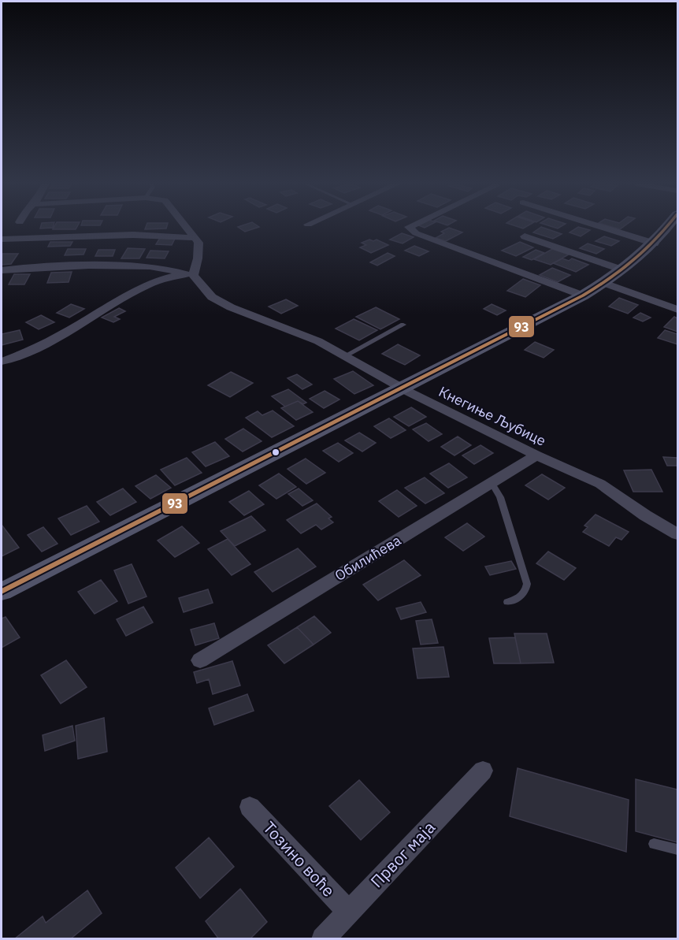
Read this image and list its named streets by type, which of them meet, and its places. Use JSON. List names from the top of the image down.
{
  "streets": {
    "street": [
      "Кнегиње Љубице",
      "Обилићева",
      "Првог маја",
      "Тозино воће"
    ]
  },
  "crossings": [
    ["Кнегиње Љубице", "Обилићева"],
    ["Првог маја", "Тозино воће"]
  ],
  "lines": ["transit line 93"]
}
